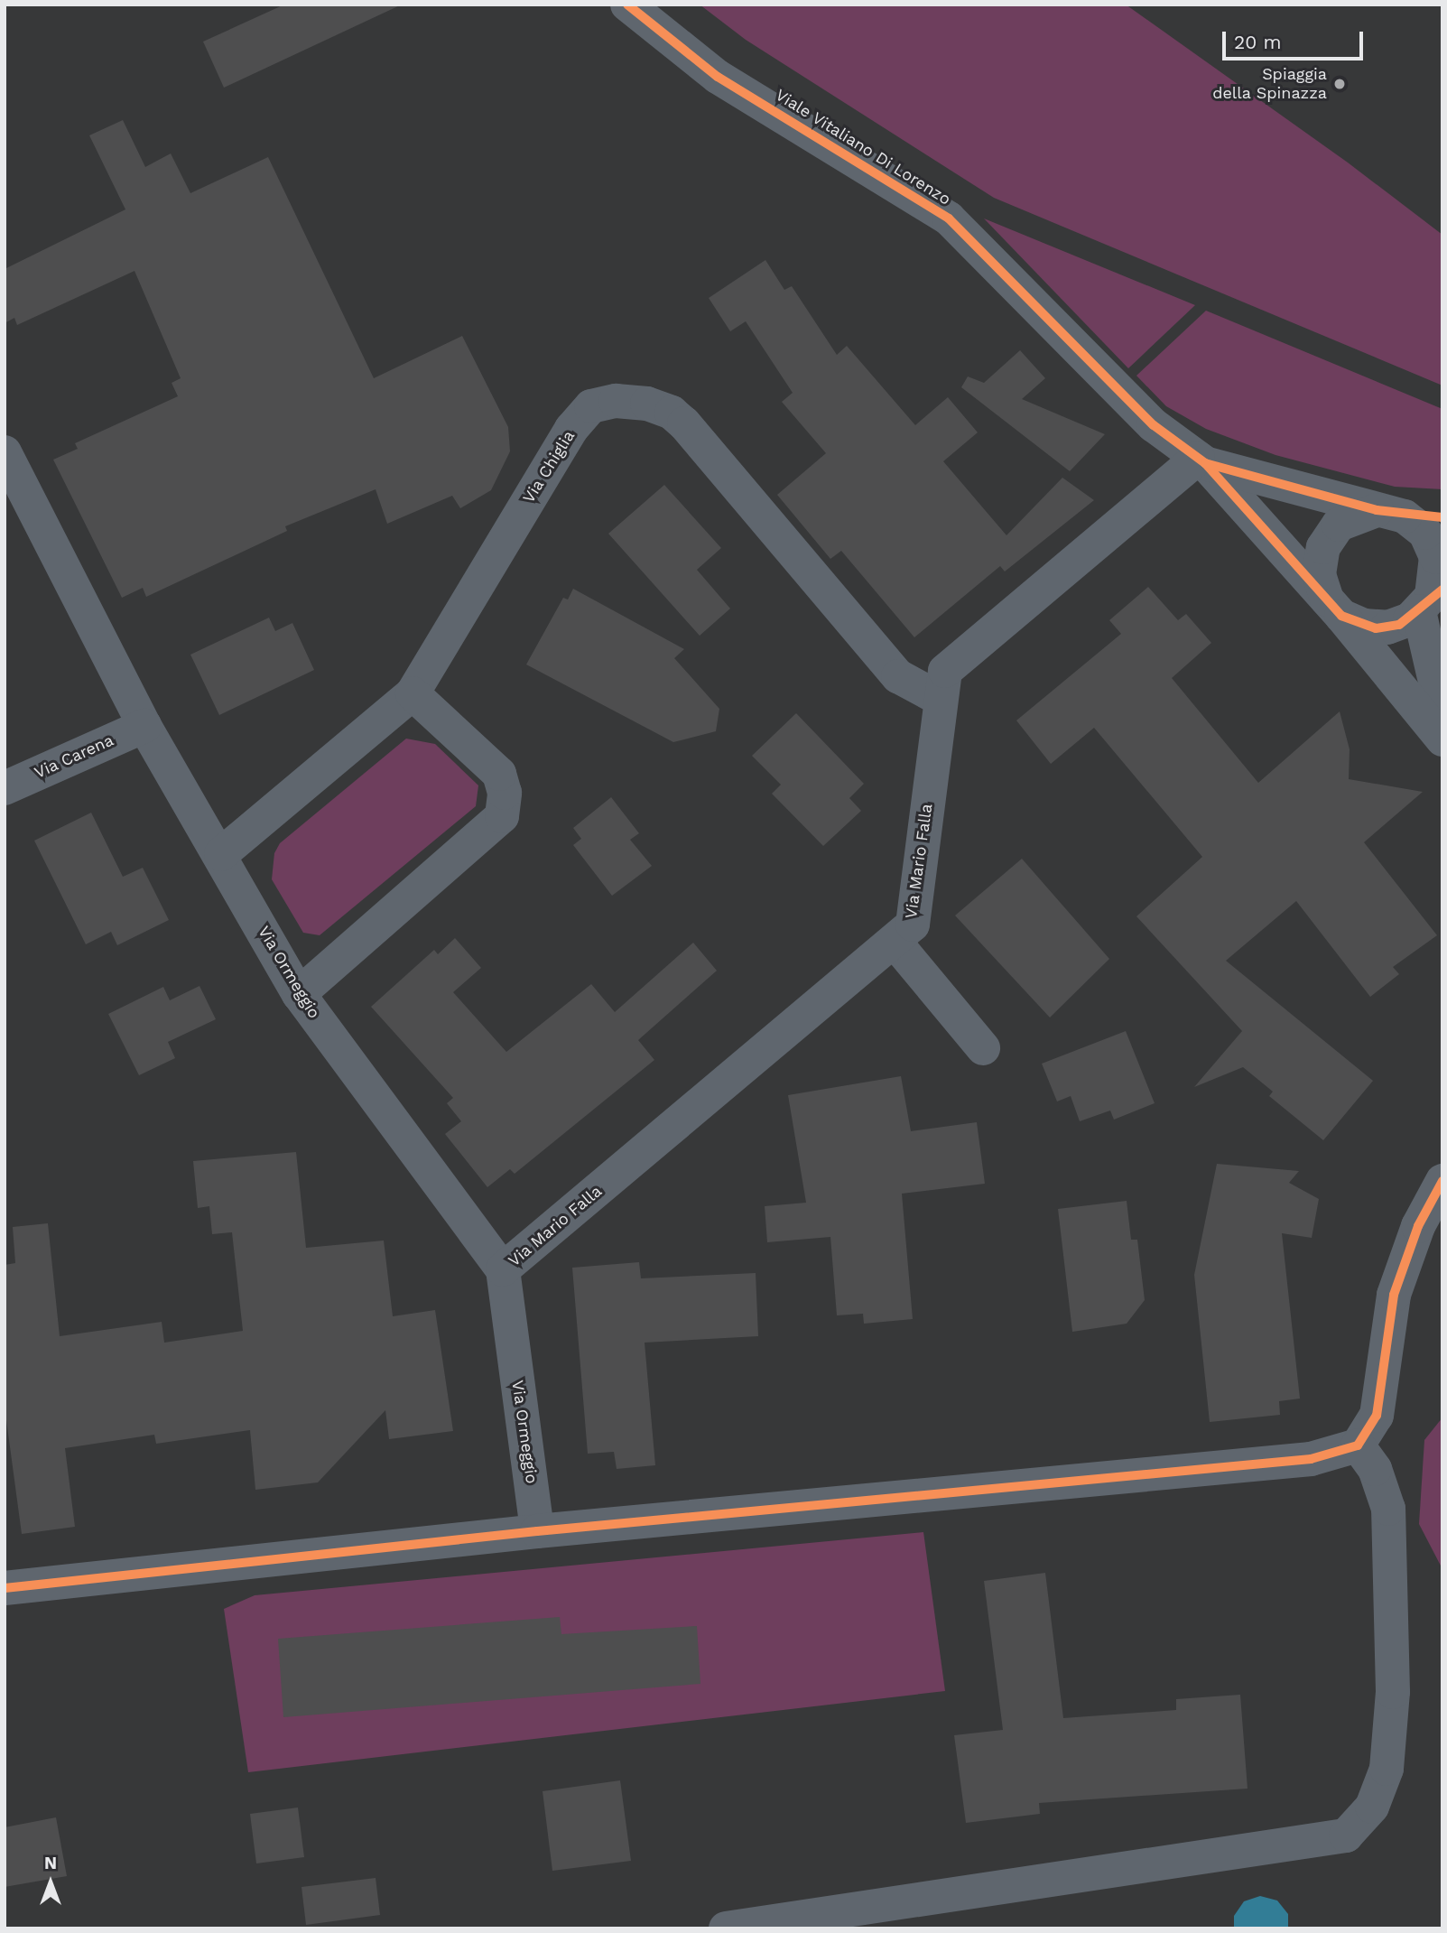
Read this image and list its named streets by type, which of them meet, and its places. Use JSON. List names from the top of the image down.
{
  "streets": {
    "street": [
      "Viale Vitaliano Di Lorenzo",
      "Via Chiglia",
      "Via Carena",
      "Via Mario Falla",
      "Via Ormeggio"
    ]
  },
  "crossings": [
    ["Viale Vitaliano Di Lorenzo", "Via Mario Falla"],
    ["Via Chiglia", "Via Mario Falla"],
    ["Via Chiglia", "Via Ormeggio"],
    ["Via Carena", "Via Ormeggio"],
    ["Via Mario Falla", "Via Ormeggio"]
  ],
  "places": ["Spiaggia della Spinazza"],
  "scale_bar": "20 m",
  "north": "top"
}
